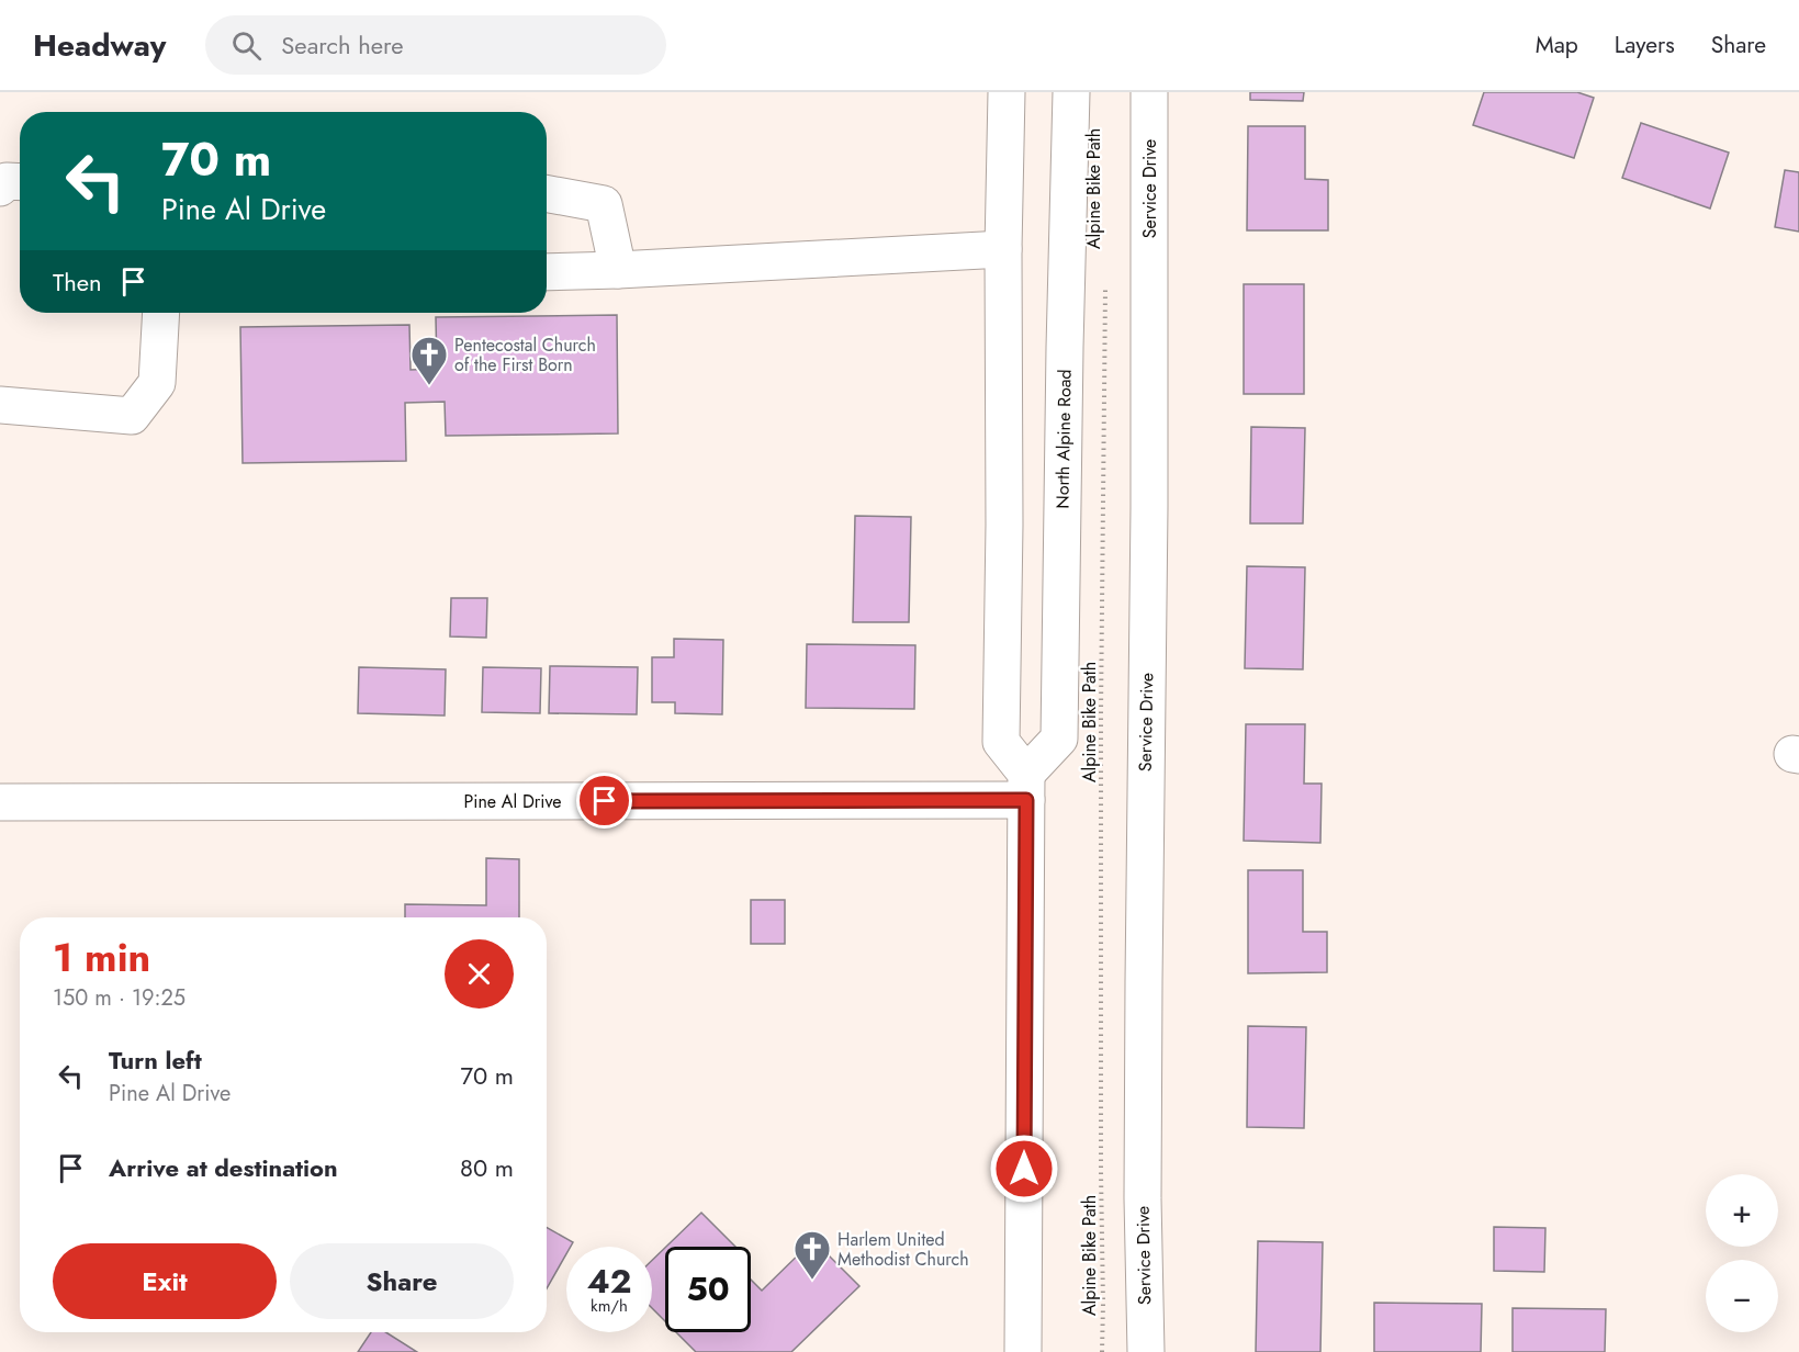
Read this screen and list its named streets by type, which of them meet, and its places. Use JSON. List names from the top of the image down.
{
  "streets": {
    "main road": ["Service Drive", "North Alpine Road", "Pine Al Drive"],
    "path": ["Alpine Bike Path"]
  },
  "crossings": [
    ["North Alpine Road", "Pine Al Drive"]
  ],
  "places": {
    "church": ["Pentecostal Church of the First Born", "Harlem United Methodist Church"]
  },
  "page": {
    "header": "Headway",
    "search": "Search here",
    "nav": ["Map", "Layers", "Share"],
    "turn": ["70 m", "Pine Al Drive"],
    "then": "Then",
    "heading": ["1 min", "150 m · 19:25"],
    "list": [
      {
        "name": "Turn left",
        "note": "Pine Al Drive",
        "value": "70 m"
      },
      {
        "name": "Arrive at destination",
        "value": "80 m"
      }
    ],
    "map_buttons": ["+", "−"],
    "buttons": ["Exit", "Share"],
    "speed": "42 km/h",
    "limit": "50"
  }
}
